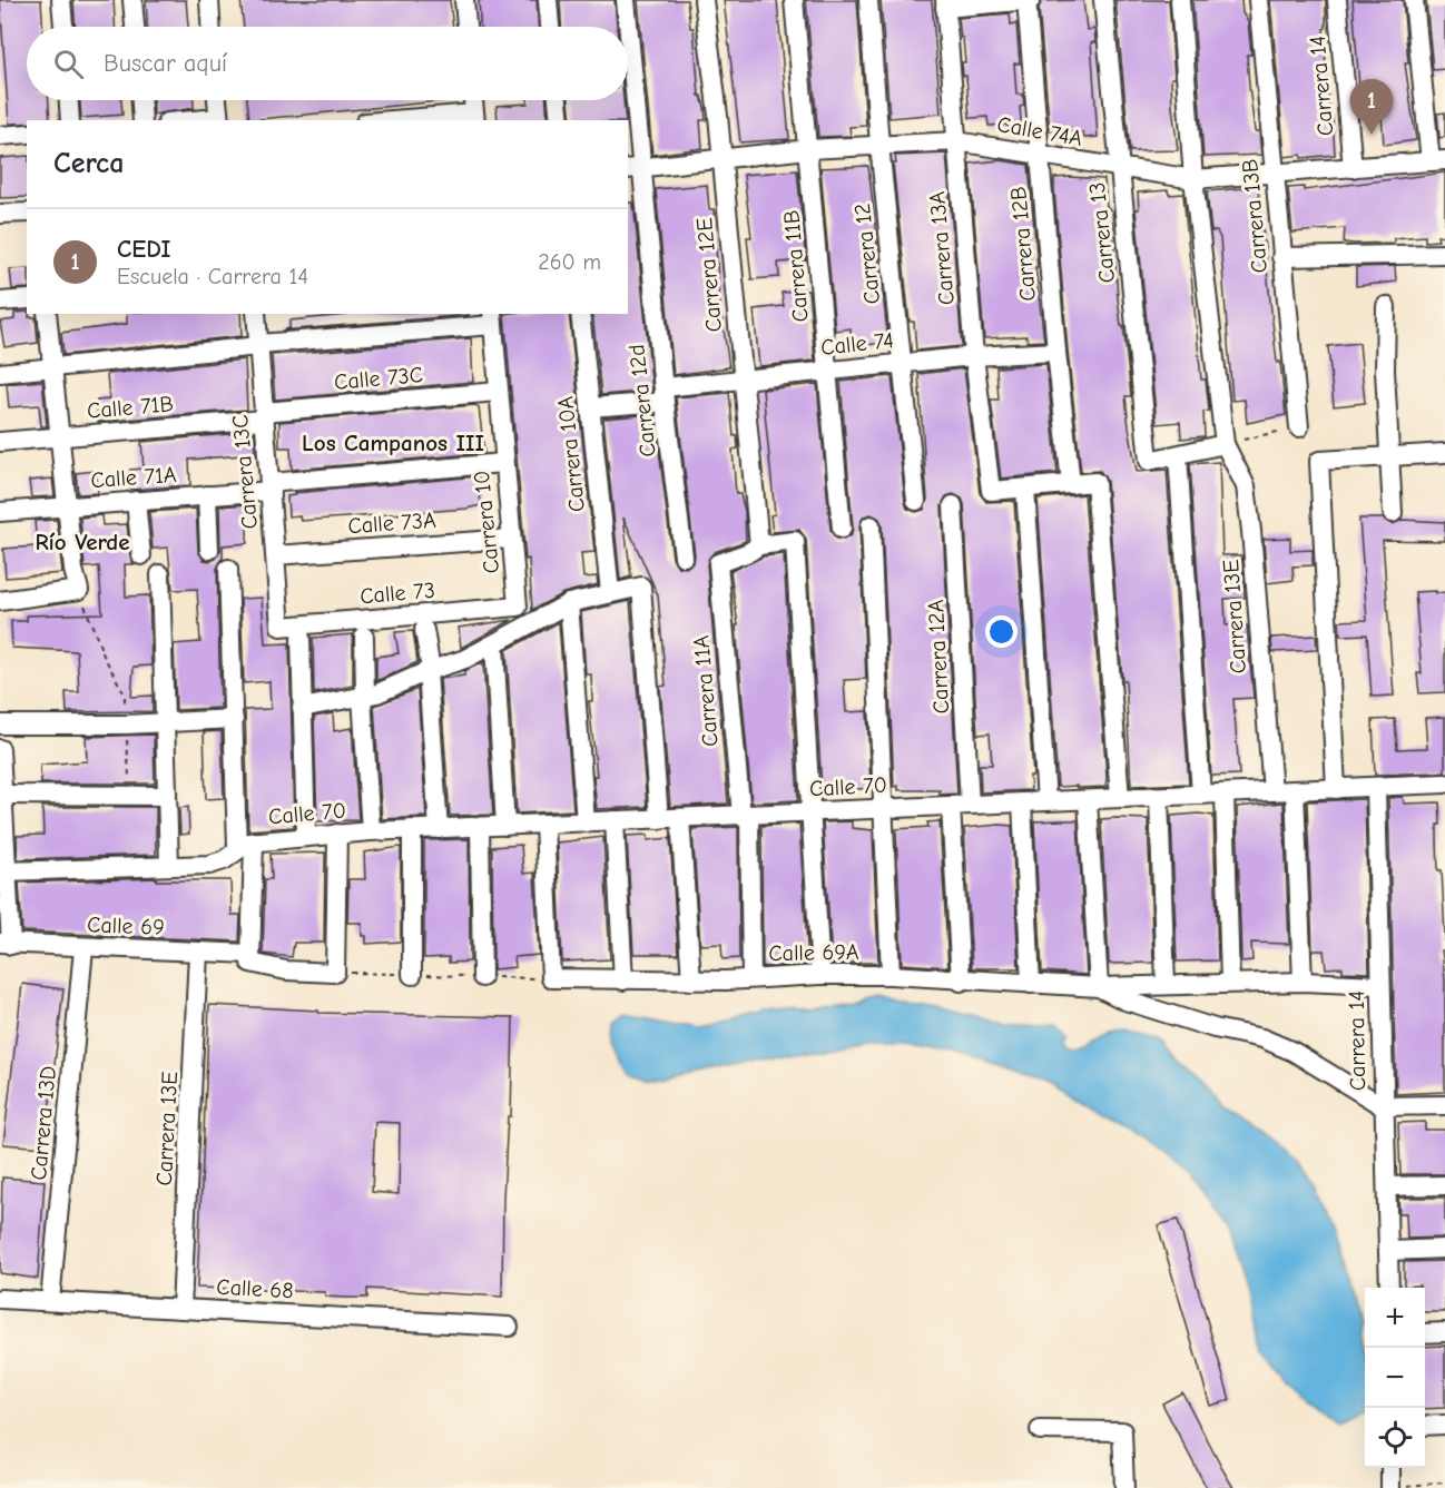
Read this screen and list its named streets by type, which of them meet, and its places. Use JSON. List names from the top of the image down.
{
  "streets": {
    "street": [
      "Carrera 14",
      "Calle 74A",
      "Carrera 13B",
      "Carrera 13",
      "Carrera 12B",
      "Carrera 13A",
      "Carrera 12",
      "Carrera 11B",
      "Carrera 12E",
      "Calle 74",
      "Calle 73C",
      "Carrera 12d",
      "Calle 71B",
      "Carrera 10A",
      "Carrera 13C",
      "Calle 71A",
      "Carrera 10",
      "Calle 73A",
      "Calle 73",
      "Carrera 13E",
      "Carrera 12A",
      "Carrera 11A",
      "Calle 70",
      "Calle 69",
      "Calle 69A",
      "Carrera 13D",
      "Calle 68"
    ]
  },
  "crossings": [
    ["Carrera 14", "Calle 74A"],
    ["Carrera 14", "Calle 70"],
    ["Carrera 14", "Calle 69A"],
    ["Calle 74A", "Carrera 13B"],
    ["Calle 74A", "Carrera 13"],
    ["Calle 74A", "Carrera 12B"],
    ["Calle 74A", "Carrera 13A"],
    ["Calle 74A", "Carrera 12"],
    ["Calle 74A", "Carrera 11B"],
    ["Calle 74A", "Carrera 12E"],
    ["Calle 74A", "Carrera 12d"],
    ["Carrera 12B", "Calle 74"],
    ["Carrera 13A", "Calle 74"],
    ["Carrera 12", "Calle 74"],
    ["Carrera 11B", "Calle 74"],
    ["Carrera 12E", "Calle 74"],
    ["Carrera 12E", "Carrera 11A"],
    ["Calle 74", "Carrera 12d"],
    ["Calle 74", "Carrera 10A"],
    ["Calle 73C", "Calle 71B"],
    ["Calle 73C", "Carrera 13C"],
    ["Calle 73C", "Carrera 10"],
    ["Calle 71B", "Carrera 13C"],
    ["Carrera 13C", "Calle 71A"],
    ["Carrera 13C", "Calle 73A"],
    ["Carrera 13C", "Calle 73"],
    ["Calle 71A", "Carrera 10"],
    ["Carrera 10", "Calle 73A"],
    ["Carrera 10", "Calle 73"],
    ["Carrera 13E", "Calle 70"],
    ["Carrera 13E", "Calle 69"],
    ["Carrera 13E", "Calle 68"],
    ["Carrera 12A", "Calle 70"],
    ["Carrera 12A", "Calle 69A"],
    ["Carrera 11A", "Calle 70"],
    ["Carrera 11A", "Calle 69A"],
    ["Calle 69", "Carrera 13D"],
    ["Carrera 13D", "Calle 68"]
  ],
  "districts": ["Los Campanos III", "Río Verde"],
  "page": {
    "search": "Buscar aquí",
    "pins": "1",
    "heading": "Cerca",
    "list": [
      {
        "mark": "1",
        "name": "CEDI",
        "note": "Escuela · Carrera 14",
        "value": "260 m"
      }
    ],
    "map_buttons": ["+", "−"]
  }
}
